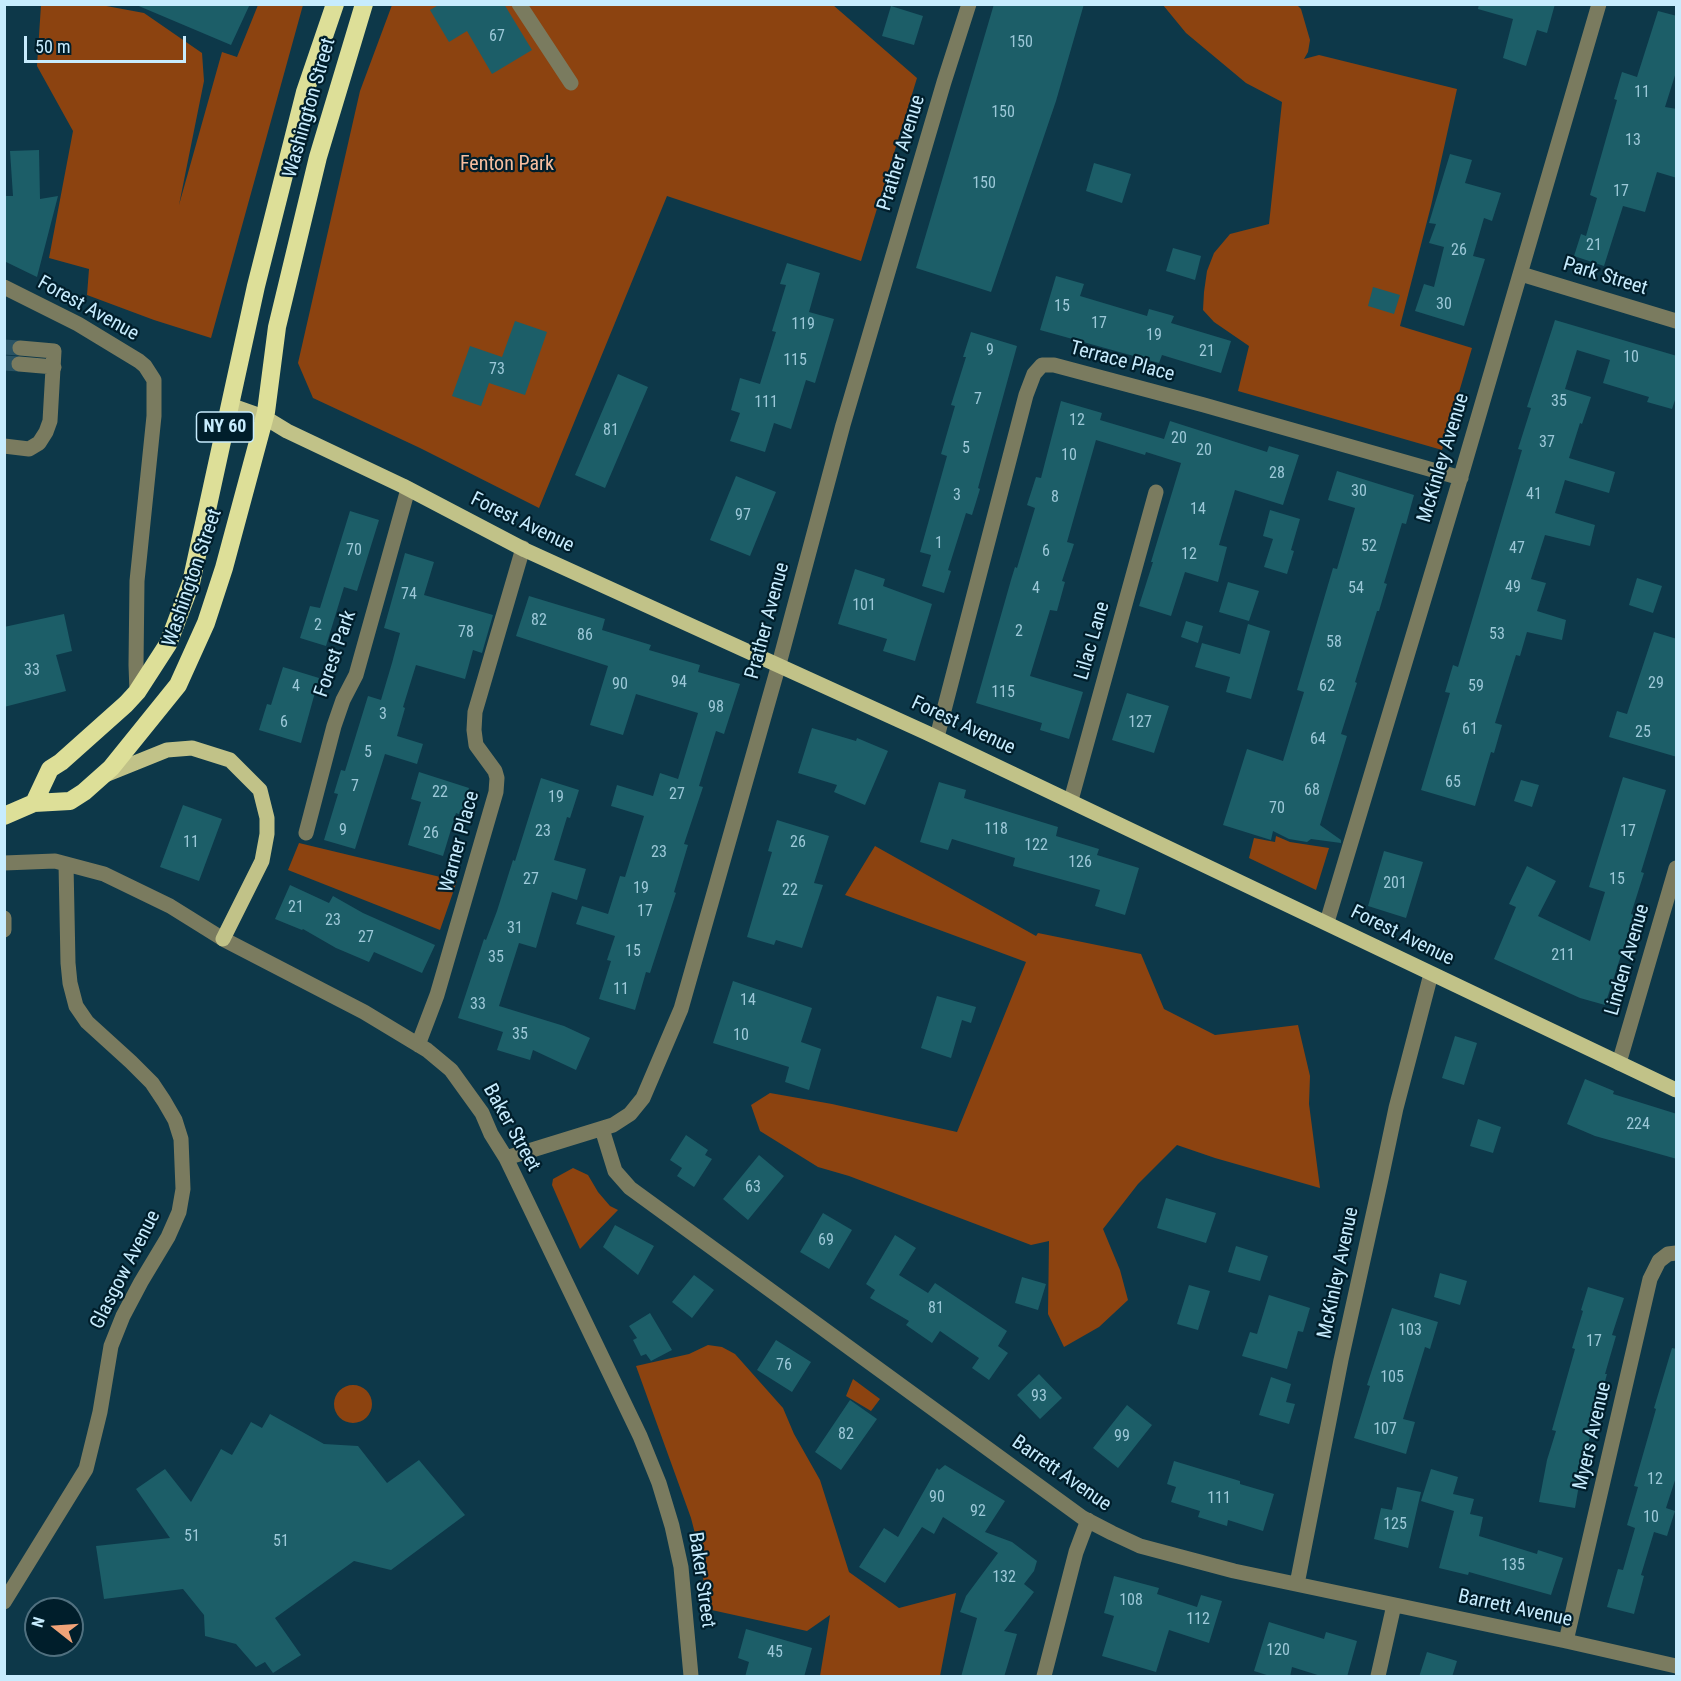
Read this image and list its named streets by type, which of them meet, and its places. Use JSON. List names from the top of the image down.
{
  "streets": {
    "highway": ["Washington Street", "NY 60"],
    "main road": ["Forest Avenue"],
    "street": [
      "Prather Avenue",
      "Park Street",
      "Terrace Place",
      "McKinley Avenue",
      "Lilac Lane",
      "Forest Park",
      "Warner Place",
      "Linden Avenue",
      "Baker Street",
      "Glasgow Avenue",
      "Myers Avenue",
      "Barrett Avenue"
    ]
  },
  "crossings": [
    ["Washington Street", "Forest Avenue"],
    ["Washington Street", "NY 60"],
    ["Prather Avenue", "Forest Avenue"],
    ["Prather Avenue", "Baker Street"],
    ["Prather Avenue", "Barrett Avenue"],
    ["Park Street", "McKinley Avenue"],
    ["Forest Avenue", "Terrace Place"],
    ["Forest Avenue", "McKinley Avenue"],
    ["Forest Avenue", "Lilac Lane"],
    ["Forest Avenue", "Forest Park"],
    ["Forest Avenue", "Warner Place"],
    ["Forest Avenue", "Linden Avenue"],
    ["Terrace Place", "McKinley Avenue"],
    ["McKinley Avenue", "Barrett Avenue"],
    ["Warner Place", "Baker Street"],
    ["Baker Street", "Glasgow Avenue"],
    ["Myers Avenue", "Barrett Avenue"]
  ],
  "parks": ["Fenton Park"],
  "house_numbers": [
    "67",
    "150",
    "11",
    "150",
    "13",
    "150",
    "17",
    "21",
    "26",
    "30",
    "15",
    "17",
    "119",
    "19",
    "9",
    "21",
    "10",
    "115",
    "73",
    "7",
    "35",
    "111",
    "12",
    "81",
    "20",
    "37",
    "5",
    "20",
    "10",
    "28",
    "30",
    "41",
    "3",
    "8",
    "14",
    "97",
    "1",
    "52",
    "47",
    "70",
    "6",
    "12",
    "49",
    "4",
    "54",
    "74",
    "101",
    "82",
    "2",
    "2",
    "78",
    "53",
    "86",
    "58",
    "33",
    "94",
    "29",
    "90",
    "4",
    "62",
    "59",
    "115",
    "98",
    "3",
    "6",
    "127",
    "61",
    "25",
    "64",
    "5",
    "65",
    "7",
    "68",
    "22",
    "27",
    "19",
    "70",
    "118",
    "9",
    "23",
    "17",
    "26",
    "11",
    "26",
    "122",
    "23",
    "126",
    "27",
    "15",
    "201",
    "19",
    "22",
    "21",
    "17",
    "23",
    "31",
    "27",
    "15",
    "211",
    "35",
    "11",
    "14",
    "33",
    "35",
    "10",
    "224",
    "63",
    "69",
    "81",
    "103",
    "17",
    "76",
    "105",
    "93",
    "107",
    "82",
    "99",
    "12",
    "90",
    "111",
    "92",
    "10",
    "125",
    "51",
    "51",
    "135",
    "132",
    "108",
    "112",
    "120",
    "45"
  ],
  "scale_bar": "50 m",
  "north": "left"
}
